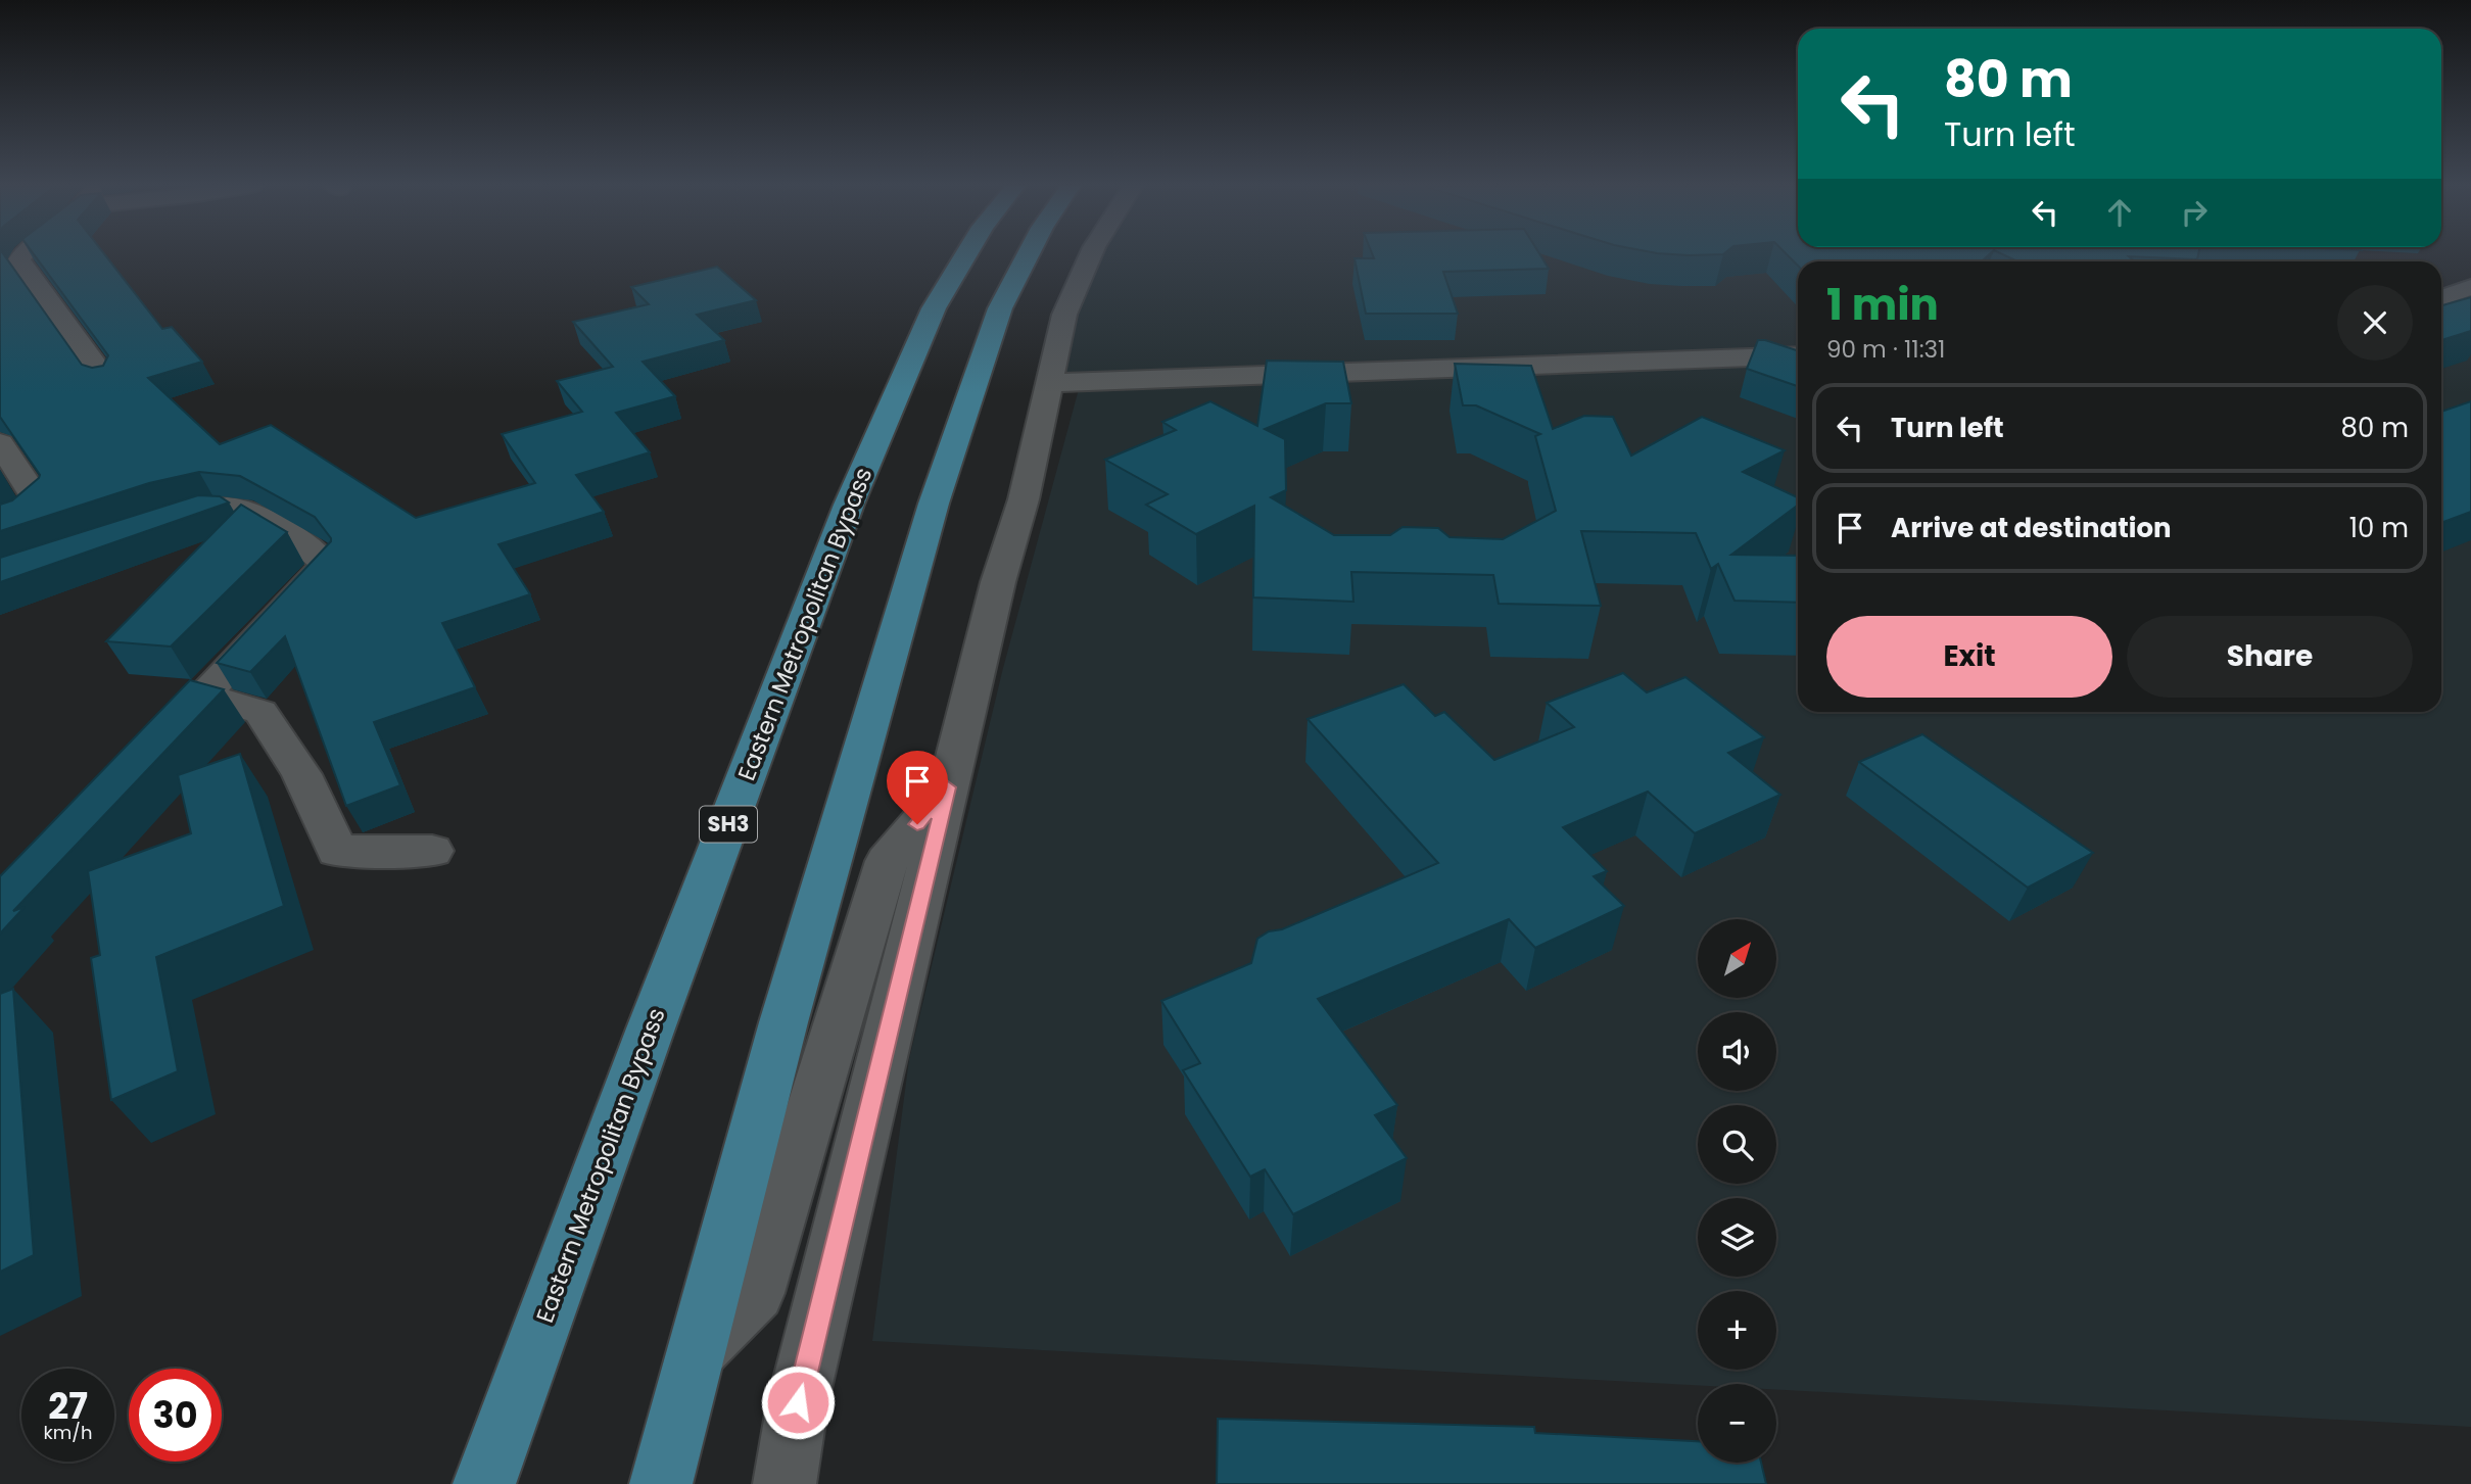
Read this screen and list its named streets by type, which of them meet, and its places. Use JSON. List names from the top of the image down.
{
  "streets": {
    "main road": ["Eastern Metropolitan Bypass", "SH3"]
  },
  "north": "top right",
  "page": {
    "turn": ["80 m", "Turn left"],
    "heading": ["1 min", "90 m · 11:31"],
    "list": [
      {
        "name": "Turn left",
        "value": "80 m"
      },
      {
        "name": "Arrive at destination",
        "value": "10 m"
      }
    ],
    "buttons": ["Exit", "Share"],
    "map_buttons": ["+", "−"],
    "speed": "27 km/h",
    "limit": "30"
  }
}
